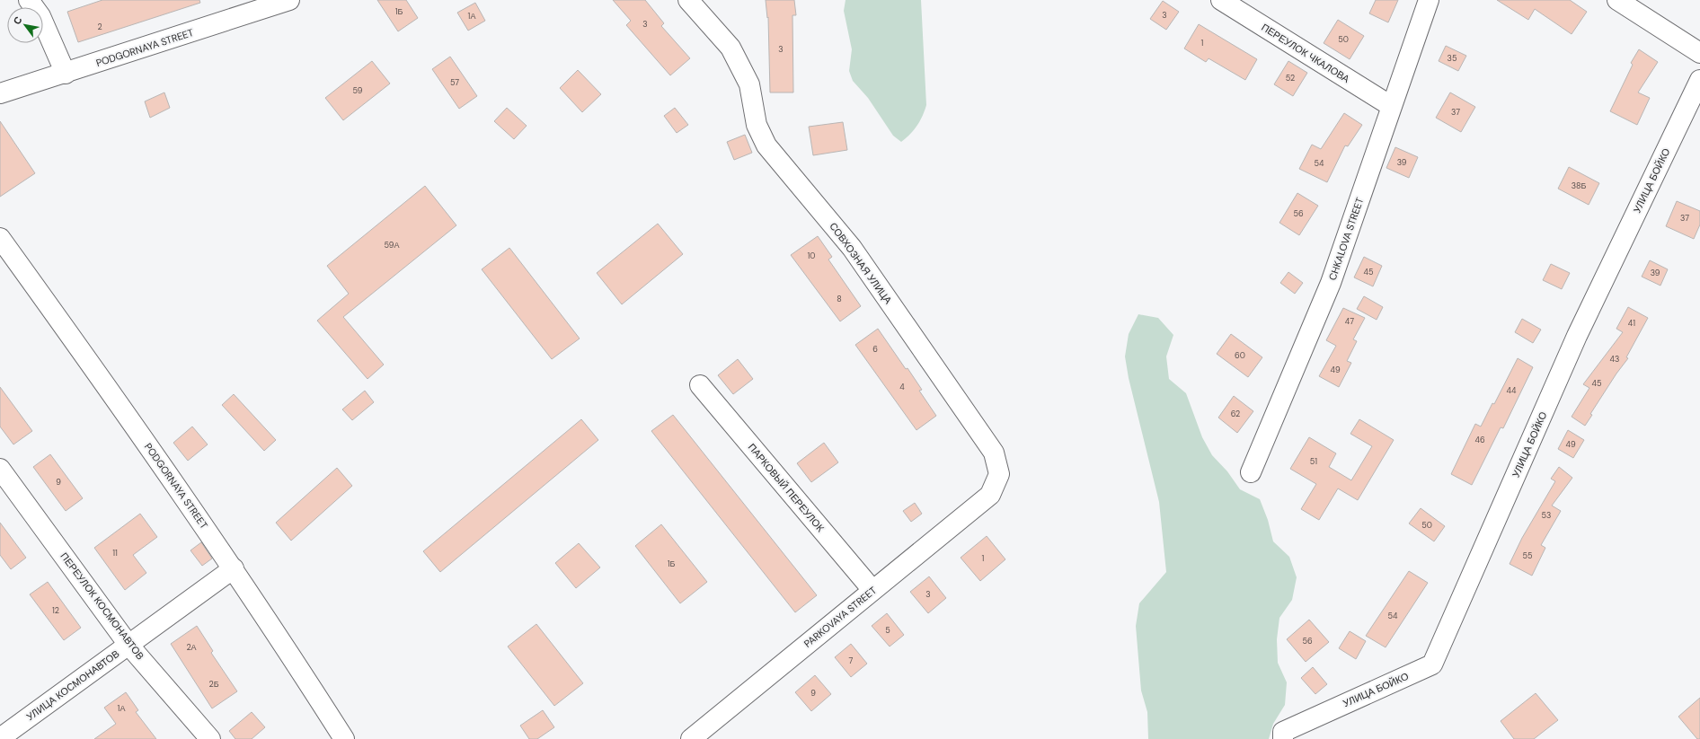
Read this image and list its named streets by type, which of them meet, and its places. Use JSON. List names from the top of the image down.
{
  "streets": {
    "street": [
      "PODGORNAYA STREET",
      "ПЕРЕУЛОК ЧКАЛОВА",
      "УЛИЦА БОЙКО",
      "CHKALOVA STREET",
      "СОВХОЗНАЯ УЛИЦА",
      "ПАРКОВЫЙ ПЕРЕУЛОК",
      "ПЕРЕУЛОК КОСМОНАВТОВ",
      "PARKOVAYA STREET",
      "УЛИЦА КОСМОНАВТОВ"
    ]
  },
  "crossings": [
    ["PODGORNAYA STREET", "УЛИЦА КОСМОНАВТОВ"],
    ["ПЕРЕУЛОК ЧКАЛОВА", "CHKALOVA STREET"],
    ["СОВХОЗНАЯ УЛИЦА", "PARKOVAYA STREET"],
    ["ПАРКОВЫЙ ПЕРЕУЛОК", "PARKOVAYA STREET"],
    ["ПЕРЕУЛОК КОСМОНАВТОВ", "УЛИЦА КОСМОНАВТОВ"]
  ],
  "house_numbers": [
    "1Б",
    "3",
    "1А",
    "3",
    "2",
    "50",
    "1",
    "3",
    "35",
    "52",
    "57",
    "59",
    "37",
    "39",
    "54",
    "38Б",
    "56",
    "37",
    "59А",
    "10",
    "45",
    "39",
    "8",
    "47",
    "41",
    "6",
    "60",
    "43",
    "49",
    "45",
    "4",
    "44",
    "62",
    "46",
    "49",
    "51",
    "9",
    "53",
    "50",
    "11",
    "55",
    "1",
    "1Б",
    "3",
    "12",
    "54",
    "5",
    "56",
    "2А",
    "7",
    "2Б",
    "9",
    "1А"
  ],
  "north": "top left"
}
